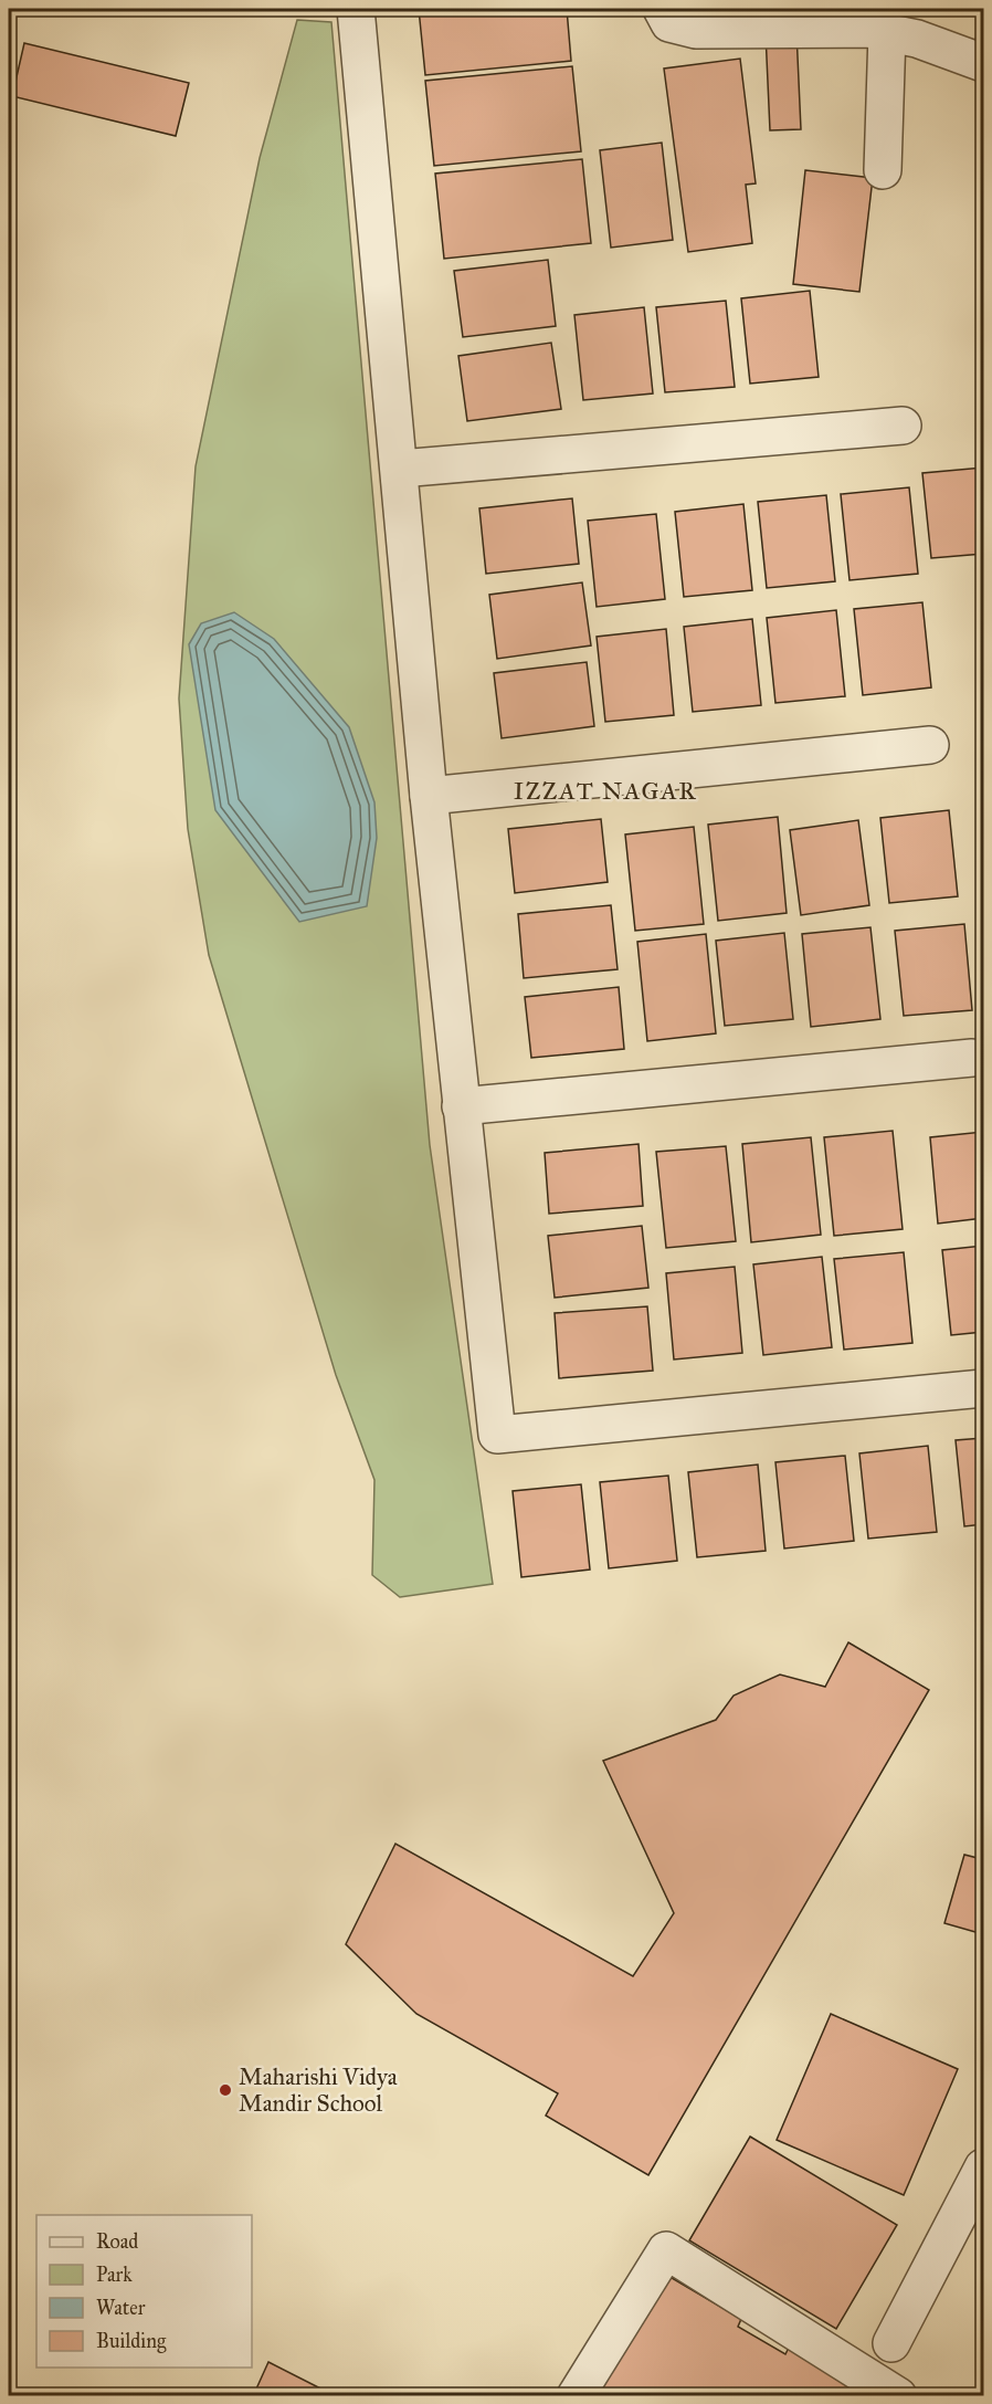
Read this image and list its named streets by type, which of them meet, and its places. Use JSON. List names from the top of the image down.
{
  "districts": ["IZZAT NAGAR"],
  "places": ["Maharishi Vidya Mandir School"],
  "legend": [
    "Road",
    "Park",
    "Water",
    "Building"
  ]
}
